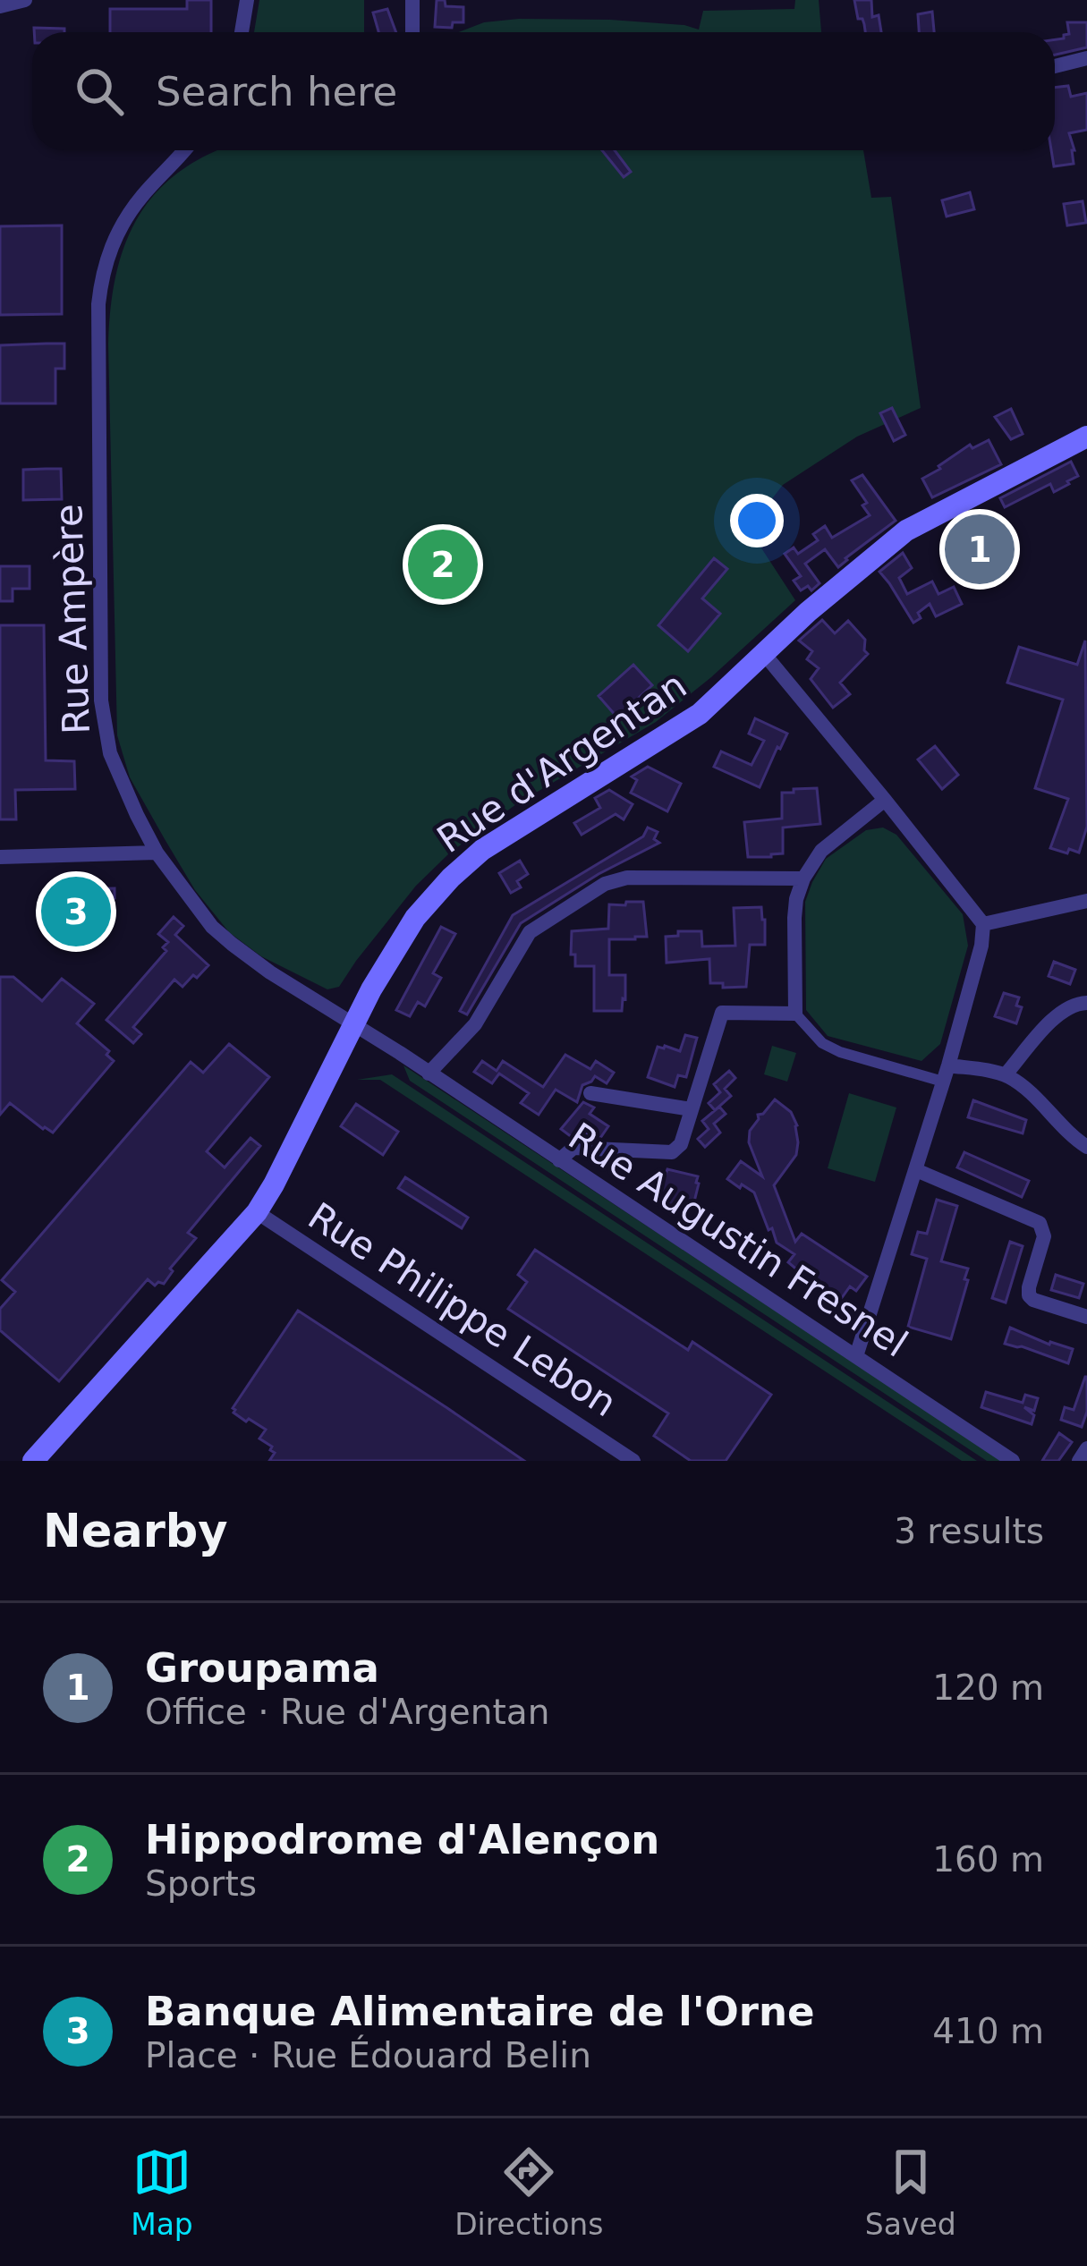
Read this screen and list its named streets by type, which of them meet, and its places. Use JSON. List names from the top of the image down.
{
  "streets": {
    "main road": ["Rue d'Argentan"],
    "street": ["Rue Ampère", "Rue Augustin Fresnel", "Rue Philippe Lebon"]
  },
  "crossings": [
    ["Rue Ampère", "Rue d'Argentan"],
    ["Rue Ampère", "Rue Augustin Fresnel"],
    ["Rue d'Argentan", "Rue Augustin Fresnel"],
    ["Rue d'Argentan", "Rue Philippe Lebon"]
  ],
  "page": {
    "search": "Search here",
    "pins": ["1", "2", "3"],
    "heading": ["Nearby", "3 results"],
    "list": [
      {
        "mark": "1",
        "name": "Groupama",
        "note": "Office · Rue d'Argentan",
        "value": "120 m"
      },
      {
        "mark": "2",
        "name": "Hippodrome d'Alençon",
        "note": "Sports",
        "value": "160 m"
      },
      {
        "mark": "3",
        "name": "Banque Alimentaire de l'Orne",
        "note": "Place · Rue Édouard Belin",
        "value": "410 m"
      }
    ],
    "nav": ["Map", "Directions", "Saved"]
  }
}
